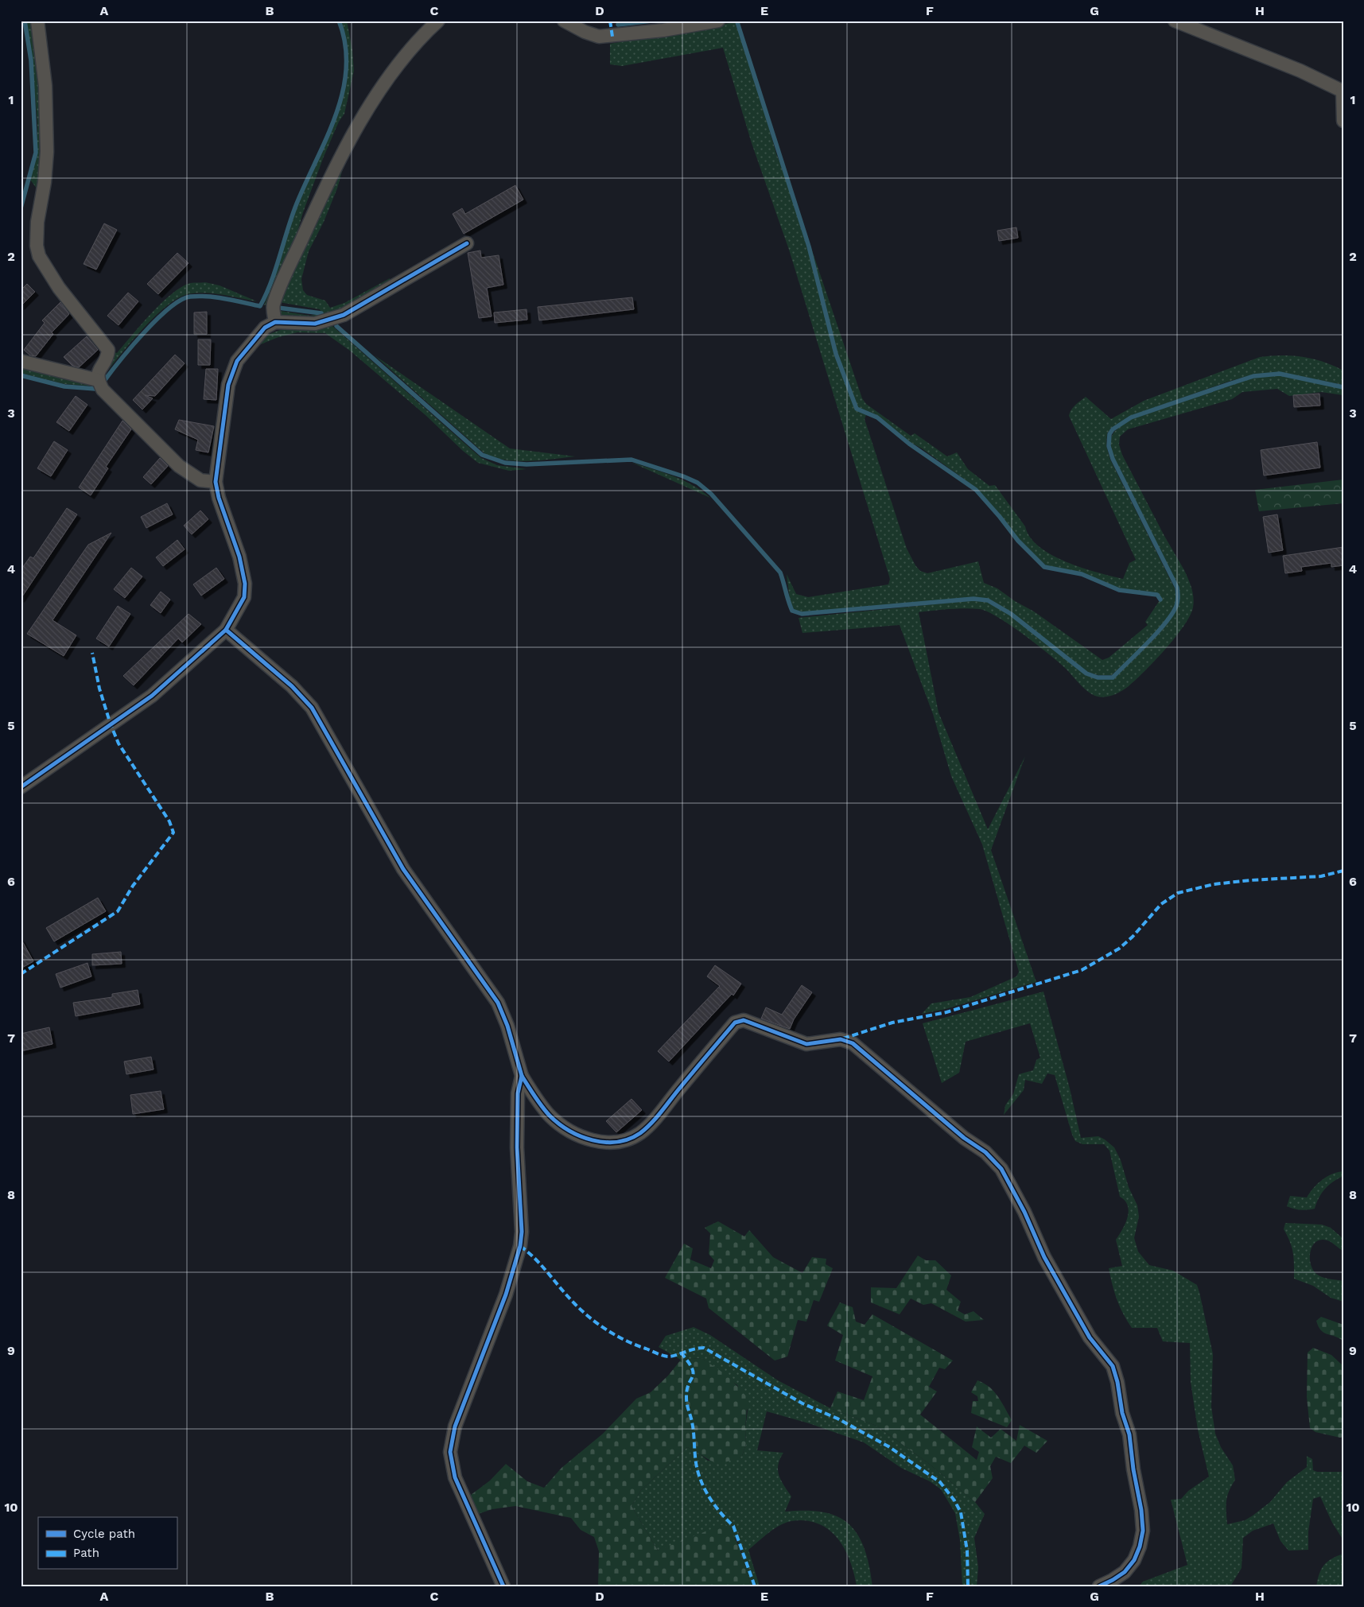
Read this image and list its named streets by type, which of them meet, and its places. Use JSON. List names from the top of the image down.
{
  "legend": ["Cycle path", "Path"],
  "grid": {
    "columns": [
      "A",
      "B",
      "C",
      "D",
      "E",
      "F",
      "G",
      "H"
    ],
    "rows": [
      "1",
      "2",
      "3",
      "4",
      "5",
      "6",
      "7",
      "8",
      "9",
      "10"
    ]
  }
}
